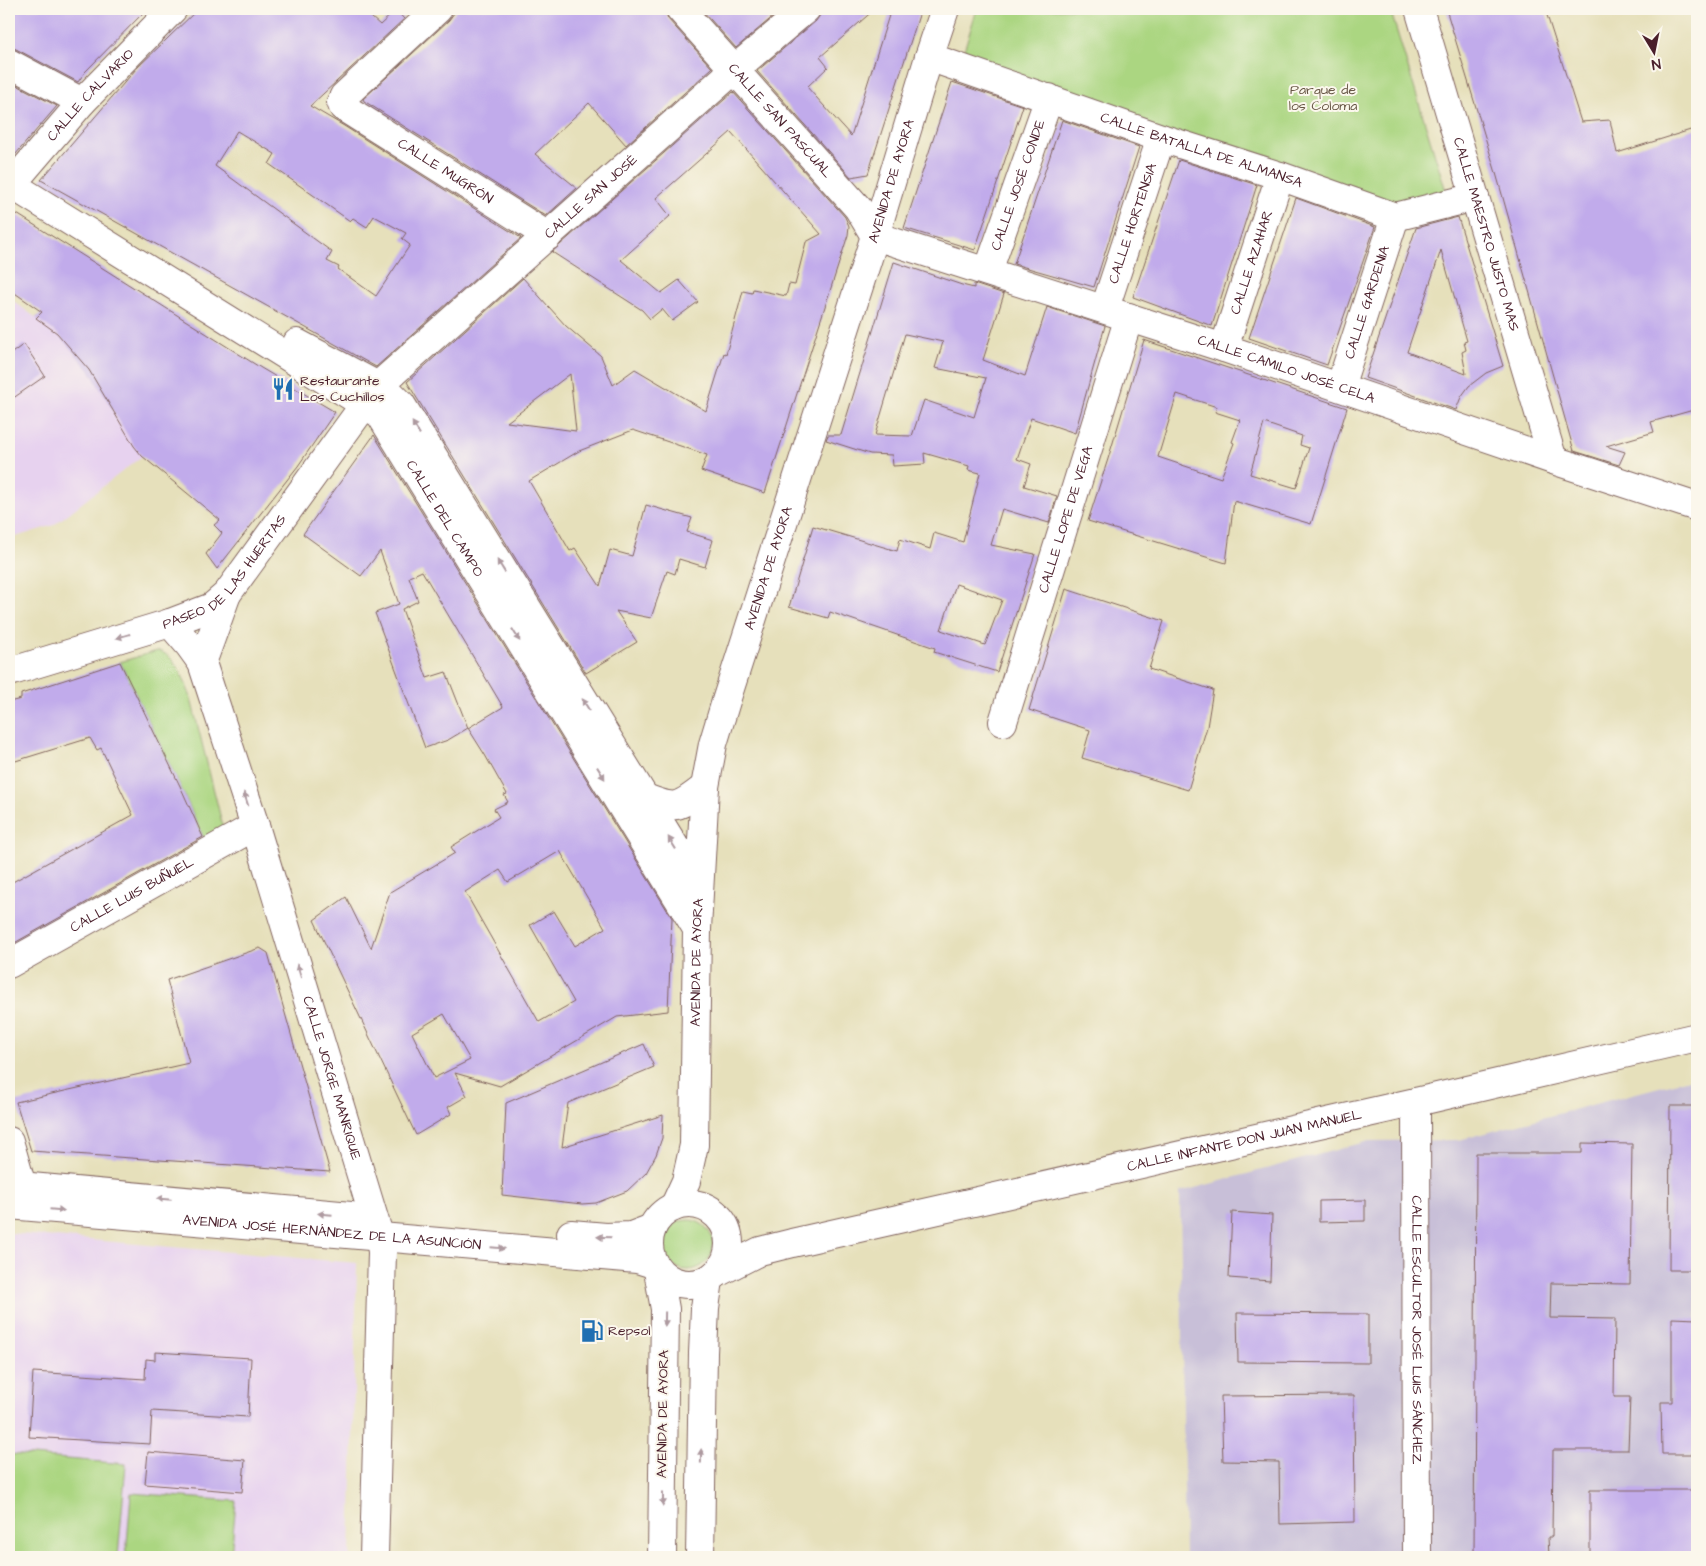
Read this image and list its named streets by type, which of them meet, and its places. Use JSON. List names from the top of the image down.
{
  "streets": {
    "street": [
      "CALLE CALVARIO",
      "CALLE SAN PASCUAL",
      "CALLE BATALLA DE ALMANSA",
      "CALLE MUGRÓN",
      "AVENIDA DE AYORA",
      "CALLE JOSÉ CONDE",
      "CALLE SAN JOSÉ",
      "CALLE HORTENSIA",
      "CALLE MAESTRO JUSTO MAS",
      "CALLE AZAHAR",
      "CALLE GARDENIA",
      "CALLE CAMILO JOSÉ CELA",
      "CALLE DEL CAMPO",
      "CALLE LOPE DE VEGA",
      "PASEO DE LAS HUERTAS",
      "CALLE LUIS BUÑUEL",
      "CALLE JORGE MANRIQUE",
      "CALLE INFANTE DON JUAN MANUEL",
      "AVENIDA JOSÉ HERNÁNDEZ DE LA ASUNCIÓN",
      "CALLE ESCULTOR JOSÉ LUIS SÁNCHEZ"
    ]
  },
  "crossings": [
    ["CALLE CALVARIO", "CALLE DEL CAMPO"],
    ["CALLE SAN PASCUAL", "AVENIDA DE AYORA"],
    ["CALLE SAN PASCUAL", "CALLE SAN JOSÉ"],
    ["CALLE SAN PASCUAL", "CALLE CAMILO JOSÉ CELA"],
    ["CALLE BATALLA DE ALMANSA", "AVENIDA DE AYORA"],
    ["CALLE BATALLA DE ALMANSA", "CALLE JOSÉ CONDE"],
    ["CALLE BATALLA DE ALMANSA", "CALLE HORTENSIA"],
    ["CALLE BATALLA DE ALMANSA", "CALLE AZAHAR"],
    ["CALLE BATALLA DE ALMANSA", "CALLE GARDENIA"],
    ["CALLE MUGRÓN", "CALLE SAN JOSÉ"],
    ["AVENIDA DE AYORA", "CALLE CAMILO JOSÉ CELA"],
    ["AVENIDA DE AYORA", "CALLE DEL CAMPO"],
    ["AVENIDA DE AYORA", "CALLE INFANTE DON JUAN MANUEL"],
    ["AVENIDA DE AYORA", "AVENIDA JOSÉ HERNÁNDEZ DE LA ASUNCIÓN"],
    ["CALLE JOSÉ CONDE", "CALLE CAMILO JOSÉ CELA"],
    ["CALLE SAN JOSÉ", "CALLE DEL CAMPO"],
    ["CALLE SAN JOSÉ", "PASEO DE LAS HUERTAS"],
    ["CALLE HORTENSIA", "CALLE CAMILO JOSÉ CELA"],
    ["CALLE HORTENSIA", "CALLE LOPE DE VEGA"],
    ["CALLE MAESTRO JUSTO MAS", "CALLE CAMILO JOSÉ CELA"],
    ["CALLE AZAHAR", "CALLE CAMILO JOSÉ CELA"],
    ["CALLE GARDENIA", "CALLE CAMILO JOSÉ CELA"],
    ["CALLE CAMILO JOSÉ CELA", "CALLE LOPE DE VEGA"],
    ["CALLE DEL CAMPO", "PASEO DE LAS HUERTAS"],
    ["PASEO DE LAS HUERTAS", "CALLE JORGE MANRIQUE"],
    ["CALLE LUIS BUÑUEL", "CALLE JORGE MANRIQUE"],
    ["CALLE JORGE MANRIQUE", "AVENIDA JOSÉ HERNÁNDEZ DE LA ASUNCIÓN"],
    ["CALLE INFANTE DON JUAN MANUEL", "AVENIDA JOSÉ HERNÁNDEZ DE LA ASUNCIÓN"],
    ["CALLE INFANTE DON JUAN MANUEL", "CALLE ESCULTOR JOSÉ LUIS SÁNCHEZ"]
  ],
  "one_way": ["PASEO DE LAS HUERTAS", "CALLE JORGE MANRIQUE"],
  "parks": ["Parque de los Coloma"],
  "places": {
    "restaurant": ["Restaurante Los Cuchillos"],
    "fuel station": ["Repsol"]
  },
  "north": "bottom"
}
